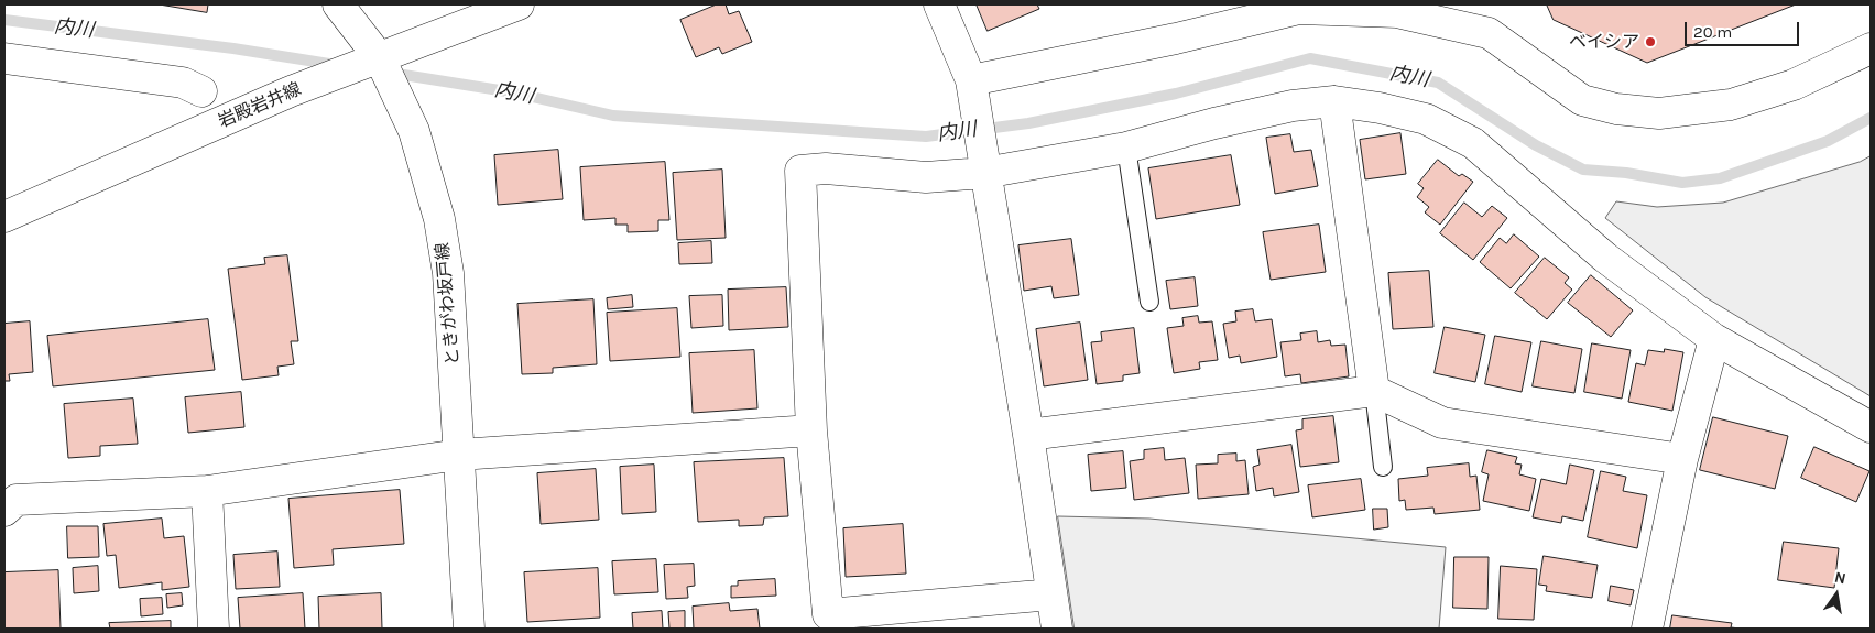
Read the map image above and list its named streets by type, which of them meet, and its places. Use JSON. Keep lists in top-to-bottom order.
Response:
{
  "streets": {
    "street": ["岩殿岩井線", "ときがわ坂戸線"]
  },
  "crossings": [
    ["岩殿岩井線", "ときがわ坂戸線"]
  ],
  "water": ["内川"],
  "places": ["ベイシア"],
  "scale_bar": "20 m",
  "north": "top"
}
